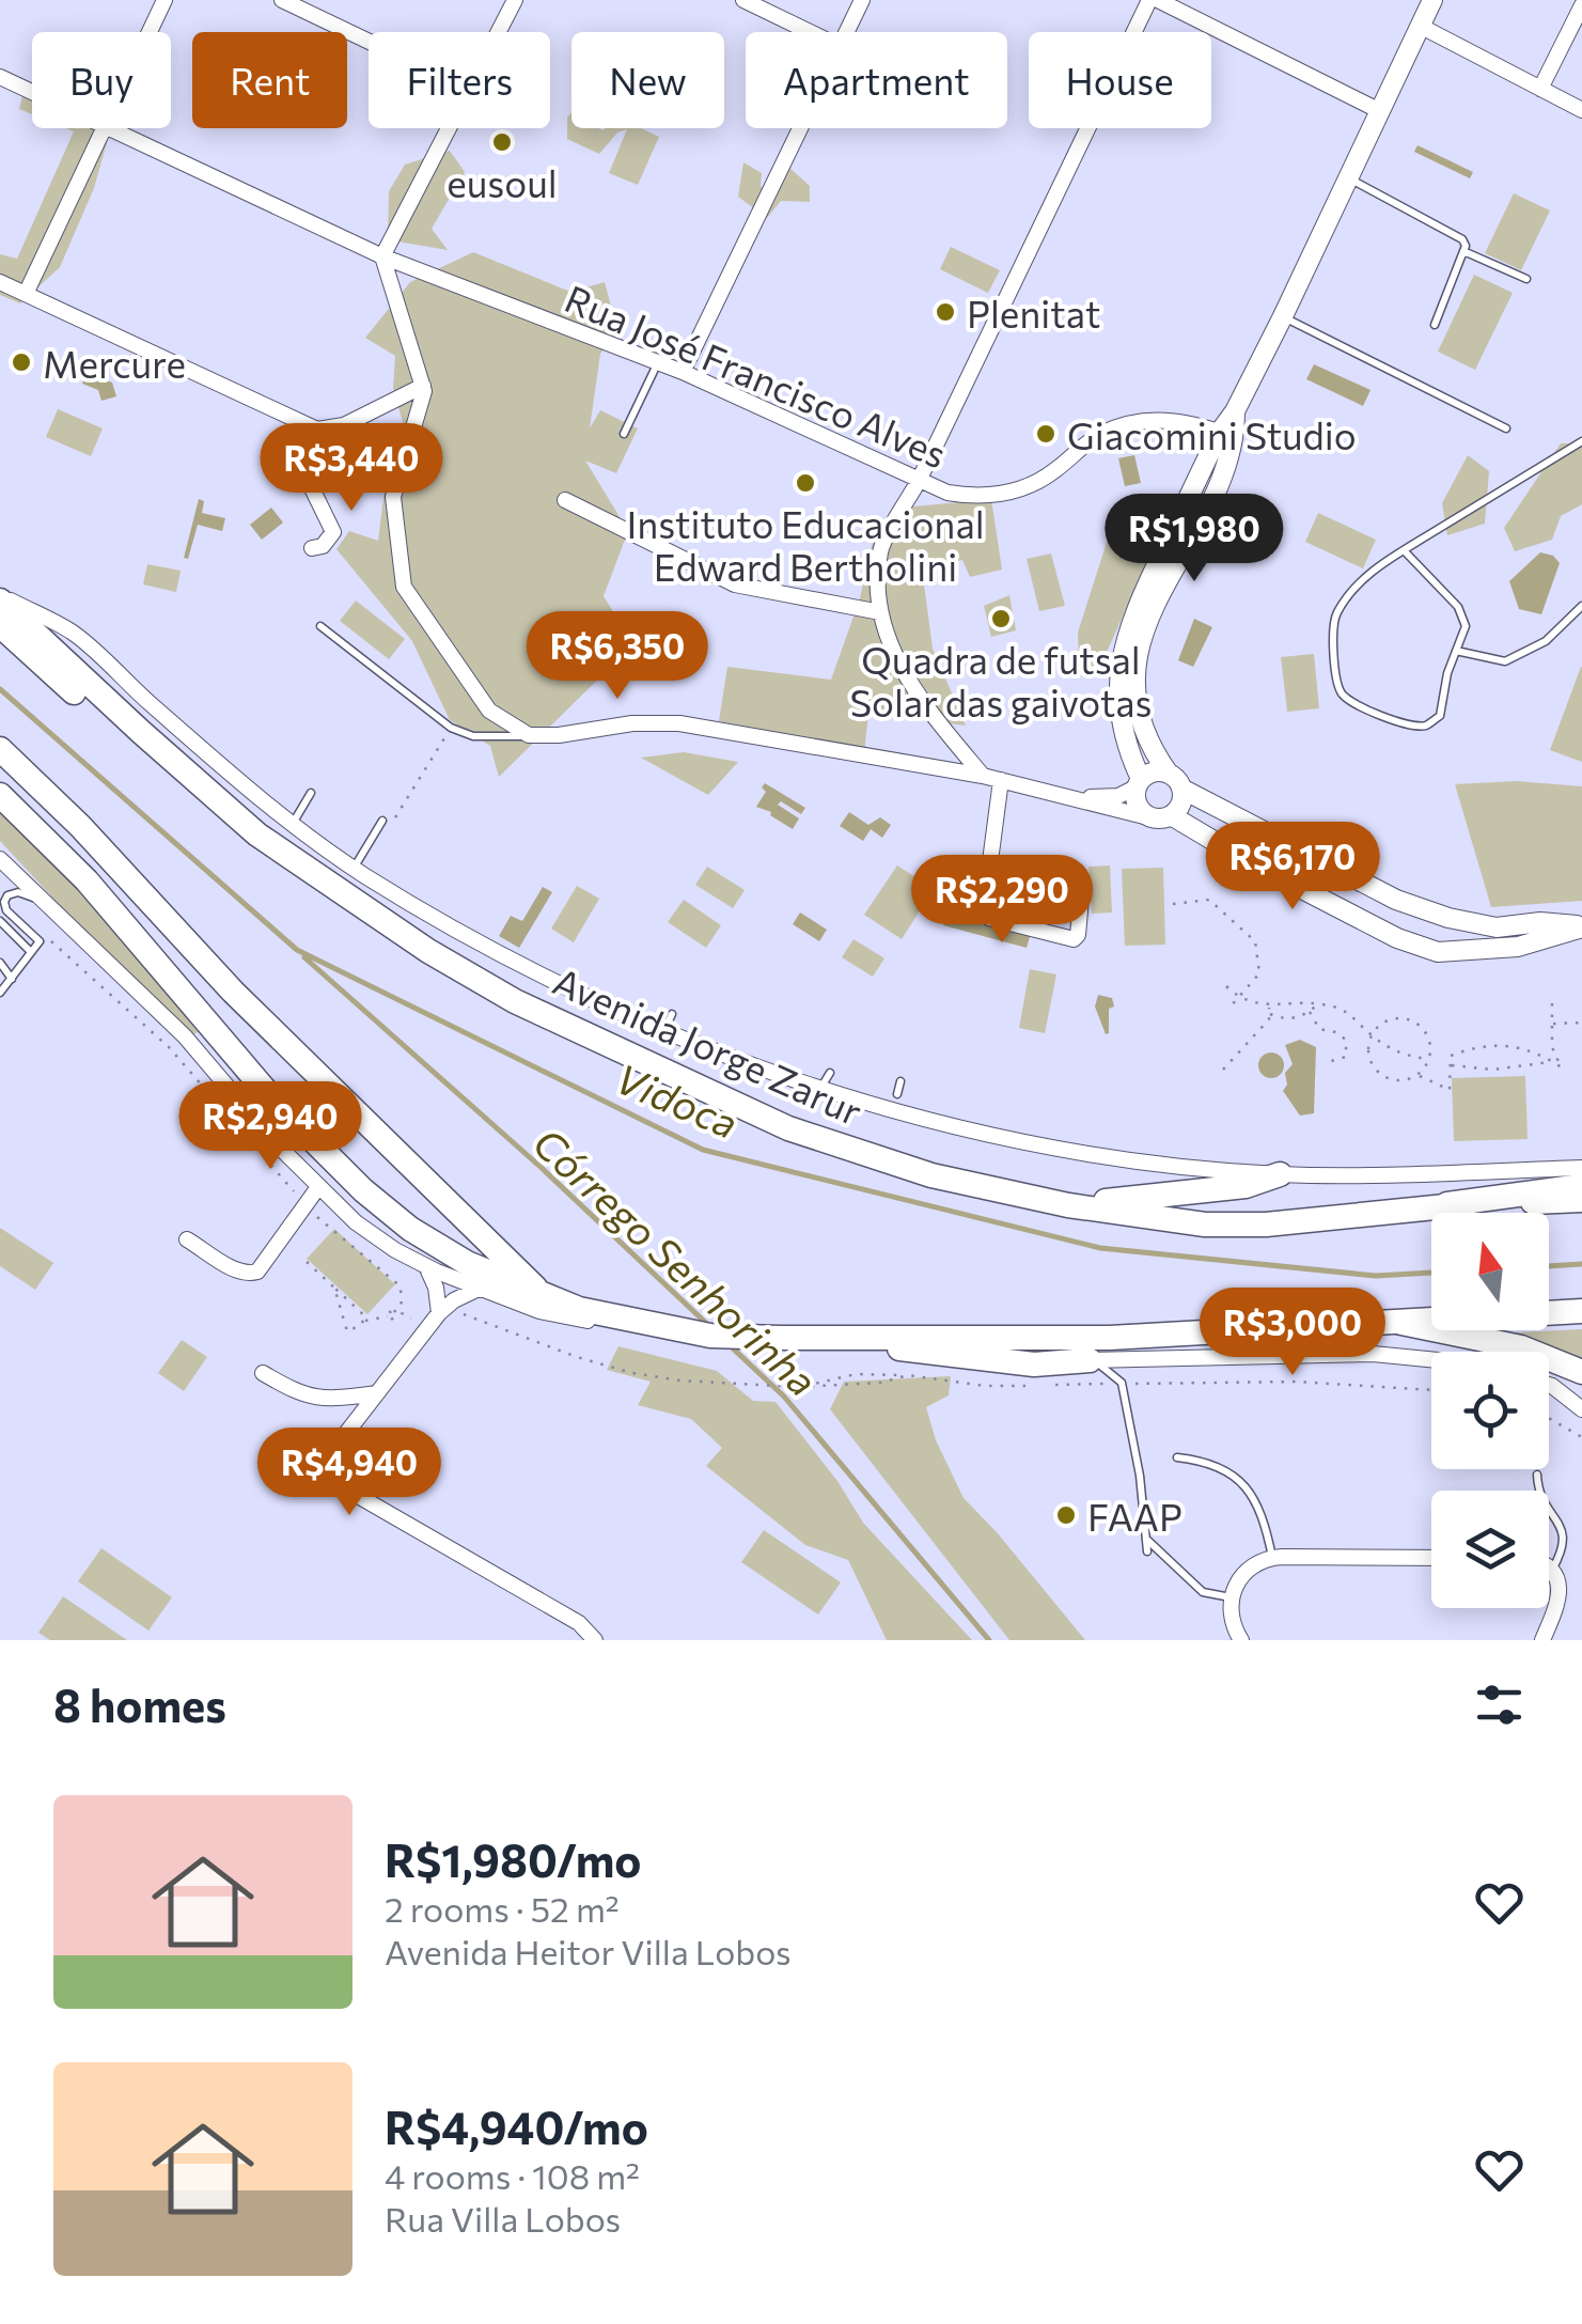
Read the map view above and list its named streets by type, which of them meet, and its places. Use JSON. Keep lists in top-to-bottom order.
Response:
{
  "streets": {
    "main road": ["Avenida Jorge Zarur"],
    "street": ["Rua José Francisco Alves"]
  },
  "water": ["Vidoca", "Córrego Senhorinha"],
  "places": [
    "eusoul",
    "Plenitat",
    "Mercure",
    "Giacomini Studio",
    "Instituto Educacional Edward Bertholini",
    "Quadra de futsal Solar das gaivotas",
    "FAAP"
  ],
  "north": "top",
  "page": {
    "chip": [
      "Buy",
      "Rent",
      "Filters",
      "New",
      "Apartment",
      "House"
    ],
    "price": [
      "R$3,440",
      "R$1,980",
      "R$6,350",
      "R$6,170",
      "R$2,290",
      "R$2,940",
      "R$3,000",
      "R$4,940"
    ],
    "heading": "8 homes",
    "list": [
      {
        "name": "R$1,980/mo",
        "note": "2 rooms · 52 m² · Avenida Heitor Villa Lobos"
      },
      {
        "name": "R$4,940/mo",
        "note": "4 rooms · 108 m² · Rua Villa Lobos"
      }
    ]
  }
}
